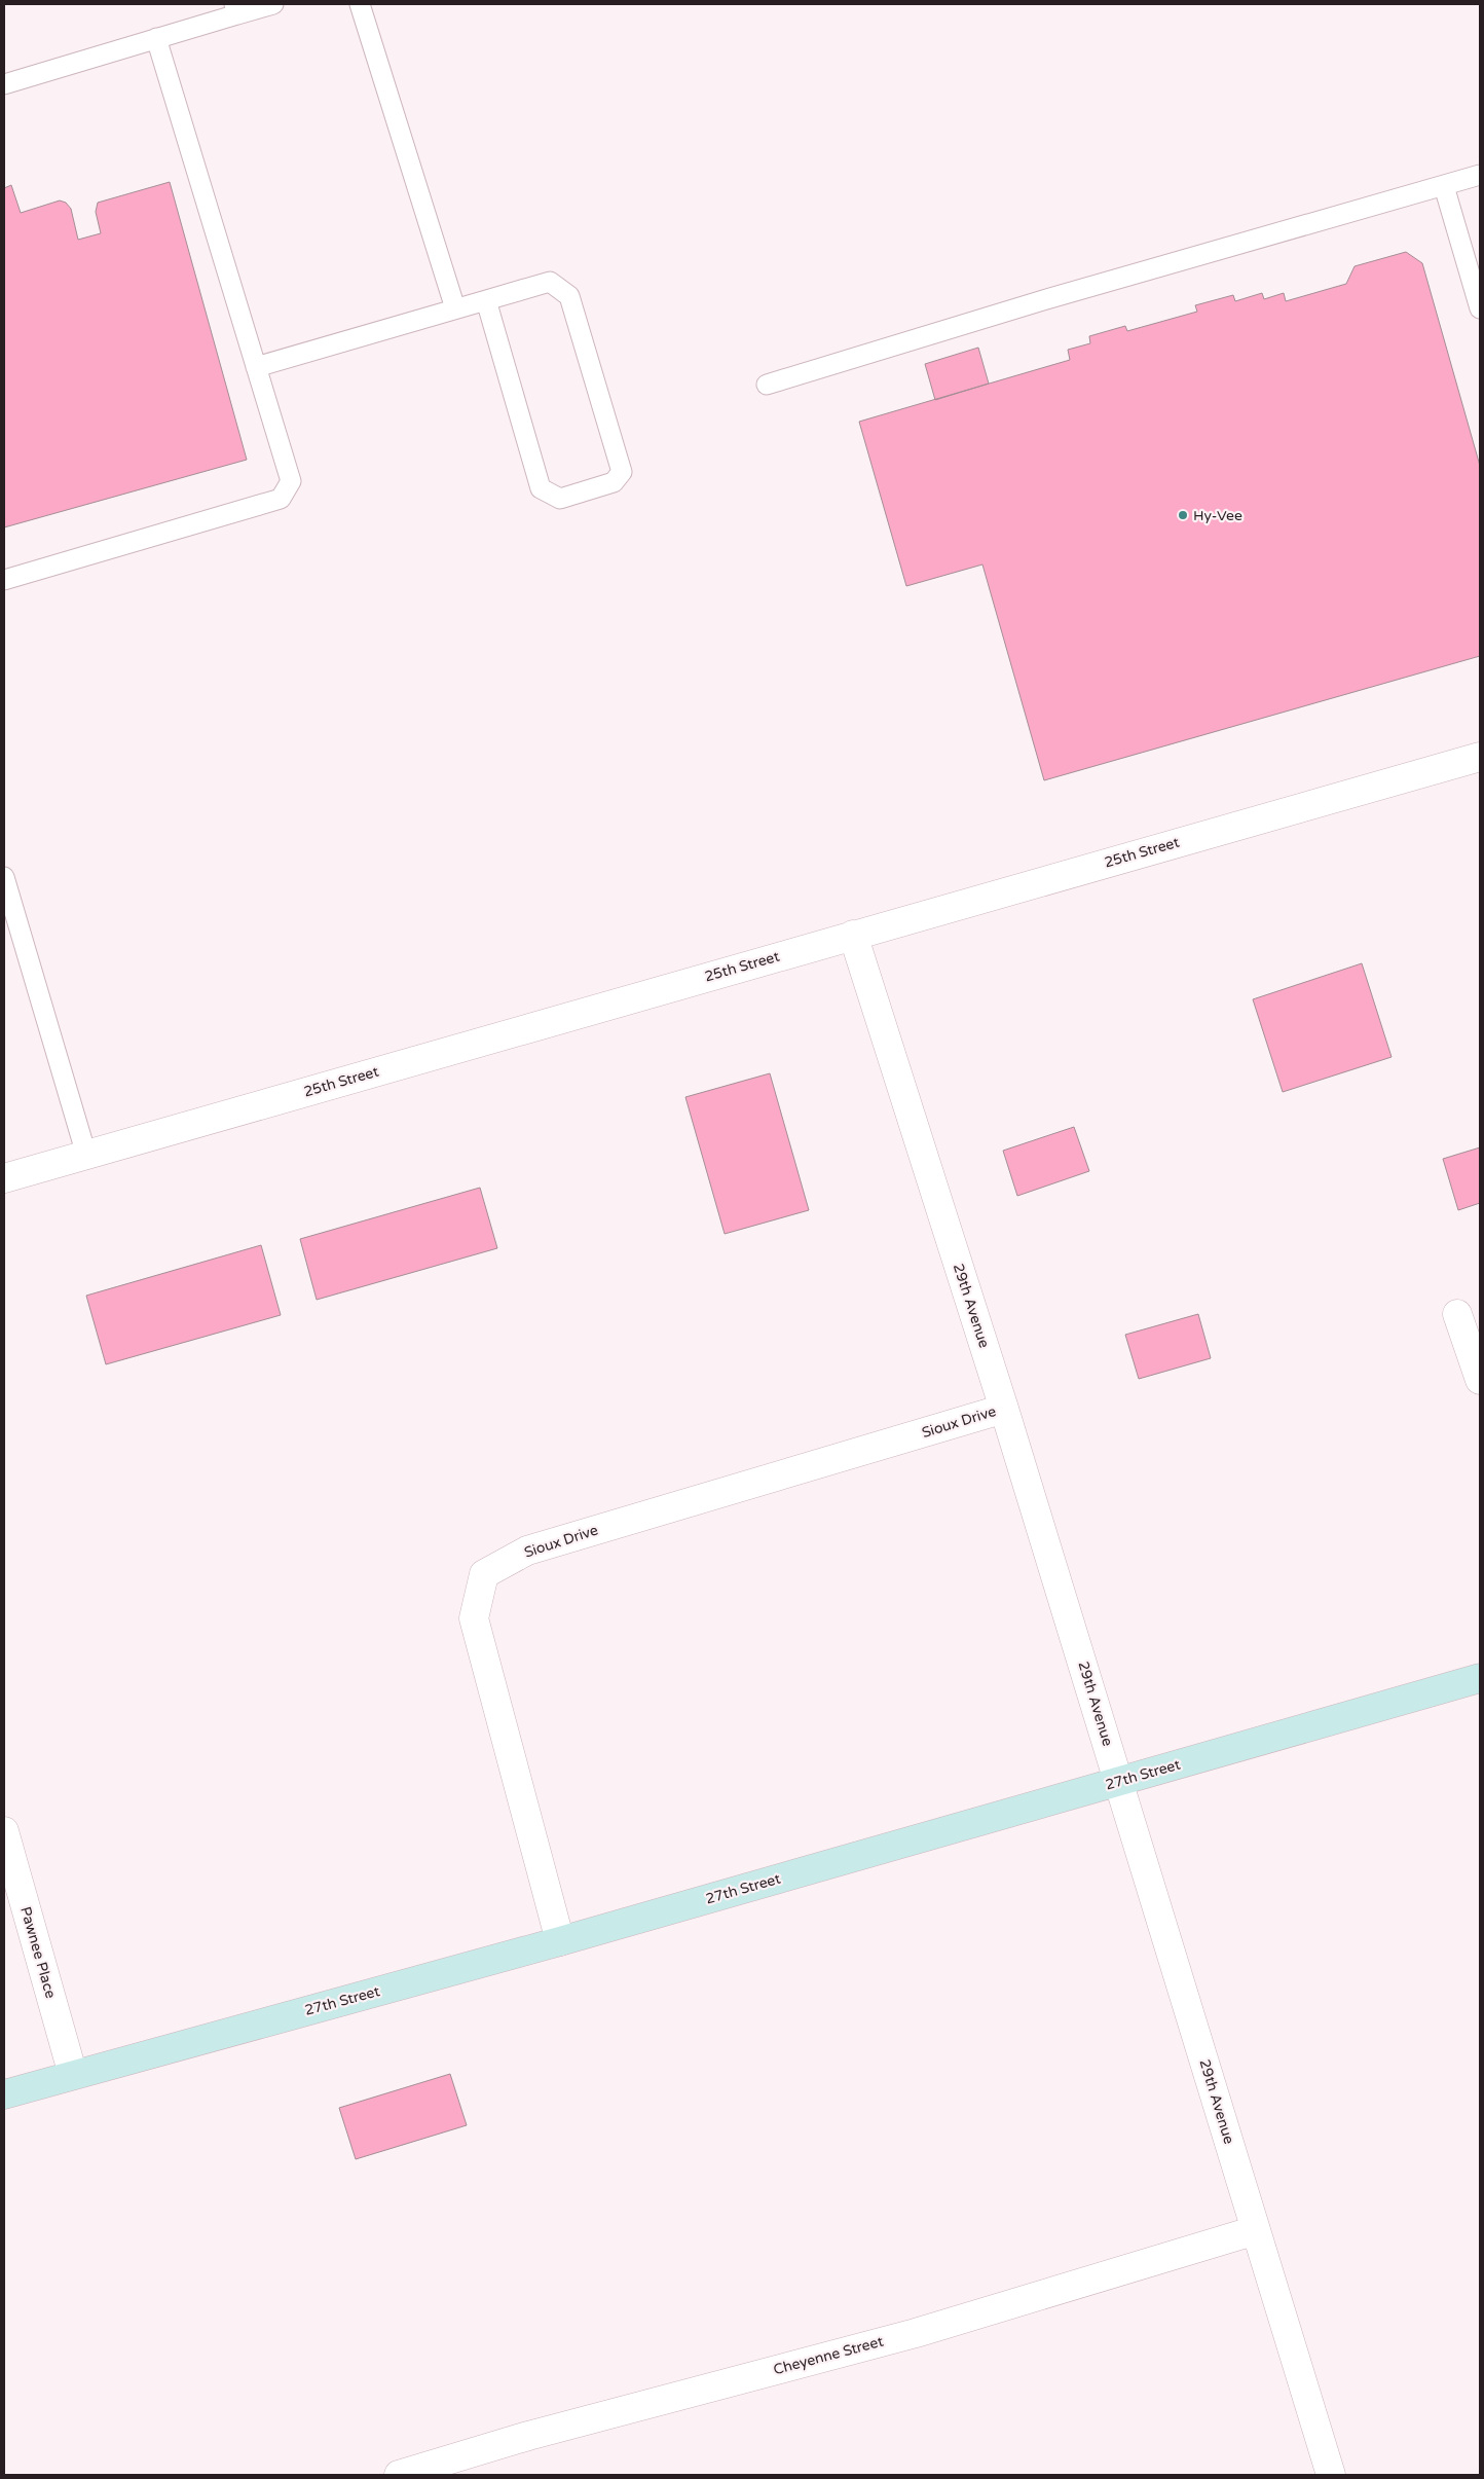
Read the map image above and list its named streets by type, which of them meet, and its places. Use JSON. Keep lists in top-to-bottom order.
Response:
{
  "streets": {
    "street": [
      "25th Street",
      "29th Avenue",
      "Sioux Drive",
      "27th Street",
      "Pawnee Place",
      "Cheyenne Street"
    ]
  },
  "crossings": [
    ["25th Street", "29th Avenue"],
    ["29th Avenue", "Sioux Drive"],
    ["29th Avenue", "27th Street"],
    ["29th Avenue", "Cheyenne Street"],
    ["Sioux Drive", "27th Street"],
    ["27th Street", "Pawnee Place"]
  ],
  "places": ["Hy-Vee"]
}
